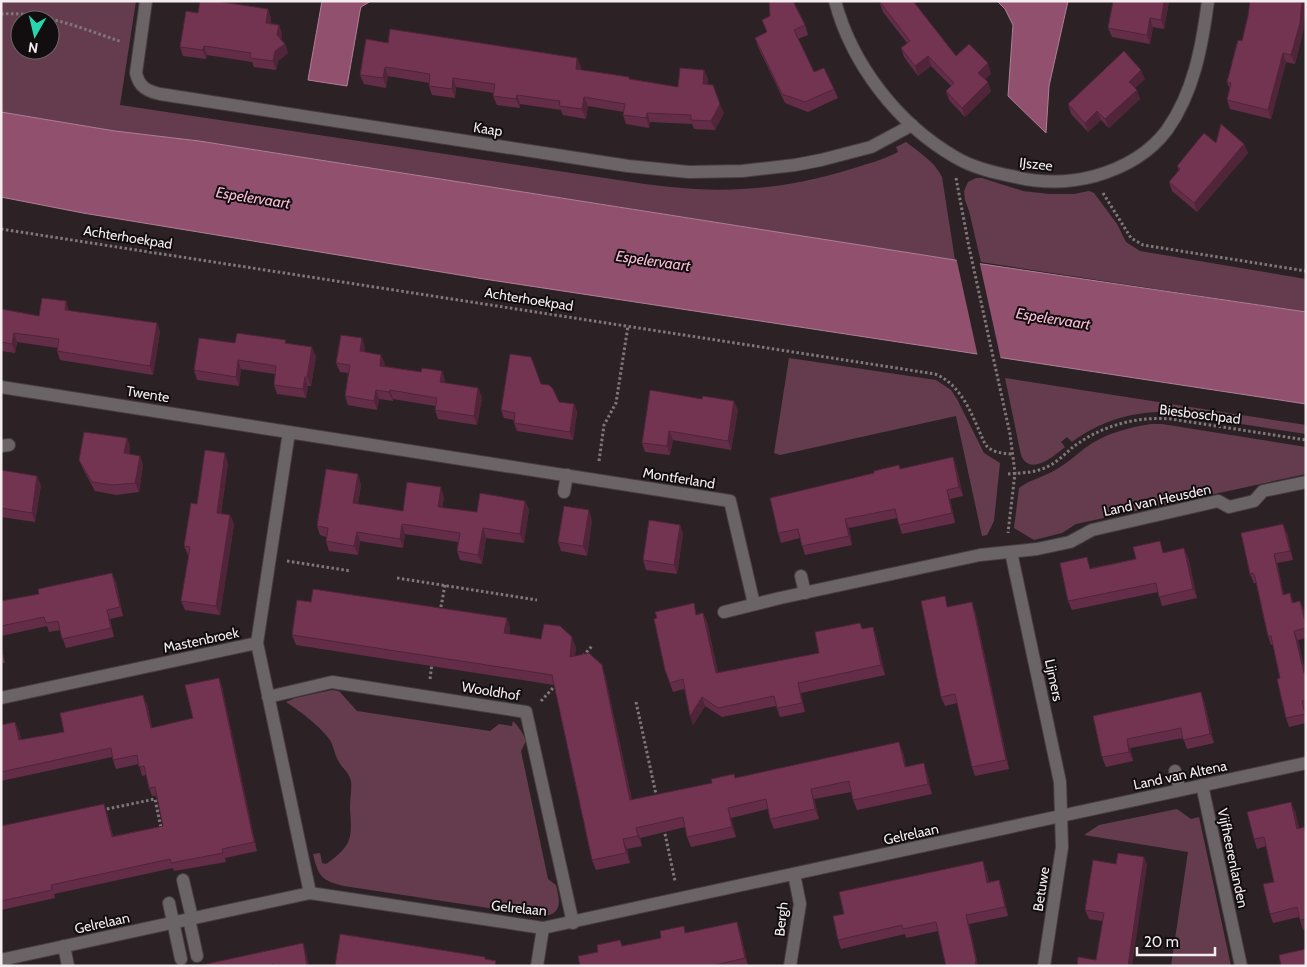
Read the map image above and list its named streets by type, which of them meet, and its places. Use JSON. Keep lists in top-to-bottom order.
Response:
{
  "streets": {
    "street": [
      "Kaap",
      "IJszee",
      "Twente",
      "Montferland",
      "Land van Heusden",
      "Mastenbroek",
      "Lijmers",
      "Wooldhof",
      "Land van Altena",
      "Gelrelaan",
      "Vijfheerenlanden",
      "Betuwe",
      "Bergh"
    ],
    "path": ["Achterhoekpad", "Biesboschpad"]
  },
  "crossings": [
    ["Kaap", "IJszee"],
    ["Twente", "Montferland"],
    ["Twente", "Mastenbroek"],
    ["Montferland", "Mastenbroek"],
    ["Land van Heusden", "Lijmers"],
    ["Lijmers", "Land van Altena"],
    ["Lijmers", "Gelrelaan"],
    ["Lijmers", "Betuwe"],
    ["Wooldhof", "Gelrelaan"],
    ["Land van Altena", "Gelrelaan"],
    ["Land van Altena", "Vijfheerenlanden"],
    ["Land van Altena", "Betuwe"],
    ["Gelrelaan", "Betuwe"],
    ["Gelrelaan", "Bergh"]
  ],
  "water": ["Espelervaart"],
  "scale_bar": "20 m",
  "north": "bottom"
}
